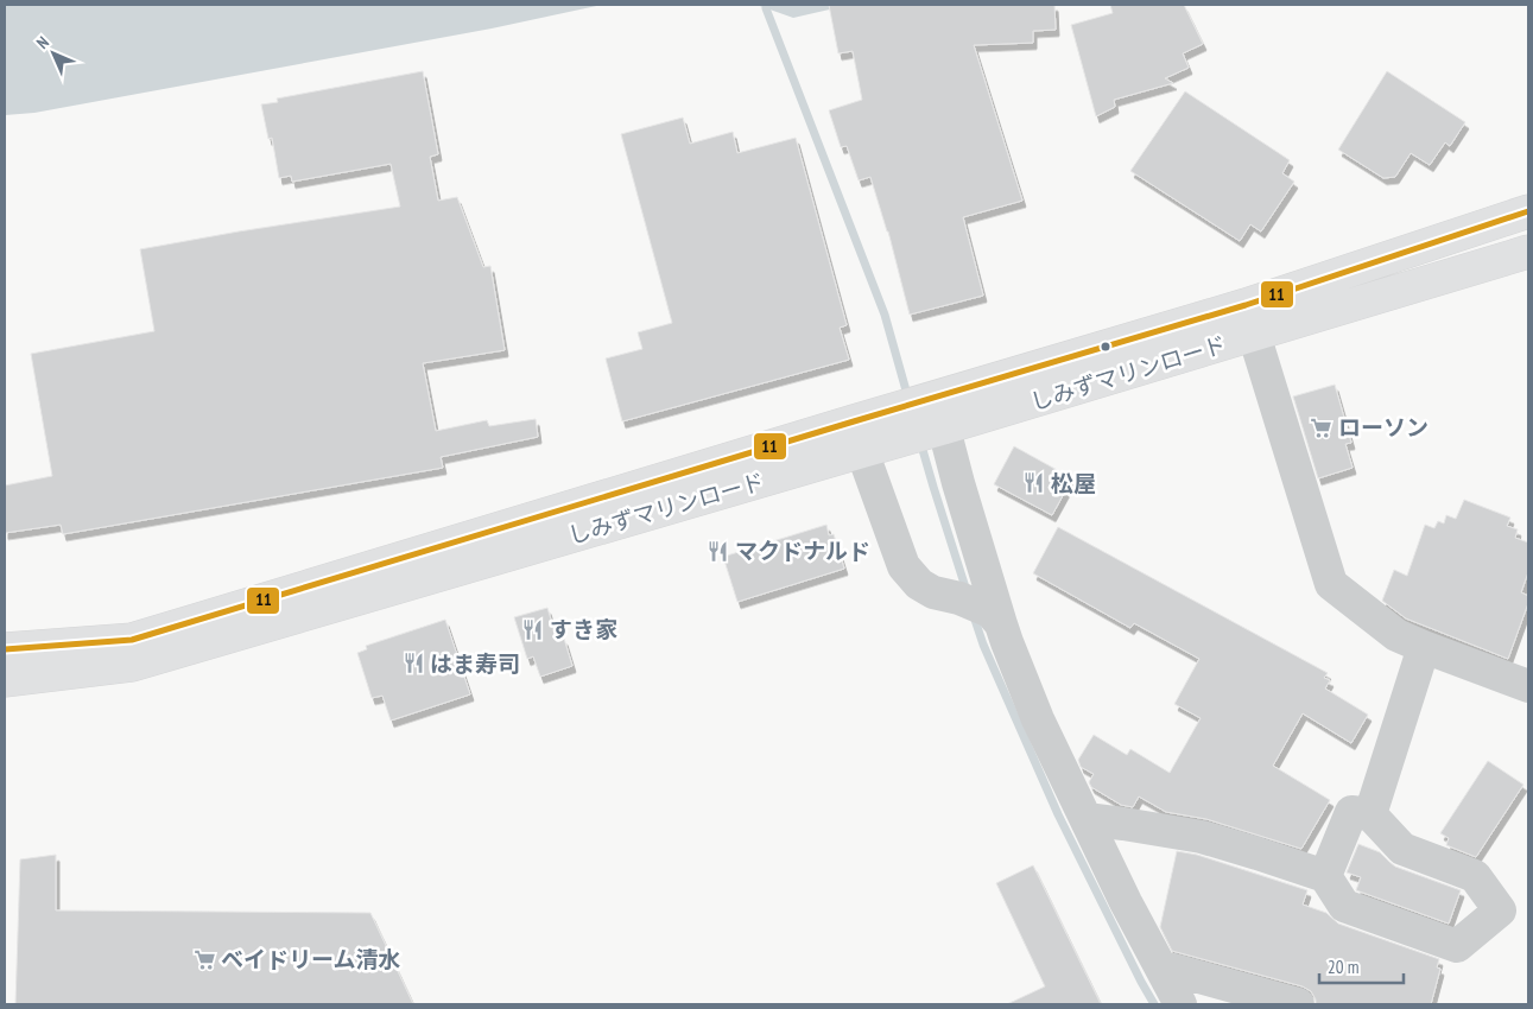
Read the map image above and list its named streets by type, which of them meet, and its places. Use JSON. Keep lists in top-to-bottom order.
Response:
{
  "streets": {
    "highway": ["しみずマリンロード"]
  },
  "places": {
    "supermarket": ["ローソン", "ベイドリーム清水"],
    "restaurant": [
      "松屋",
      "マクドナルド",
      "すき家",
      "はま寿司"
    ]
  },
  "lines": ["transit line 11"],
  "scale_bar": "20 m",
  "north": "top left"
}
